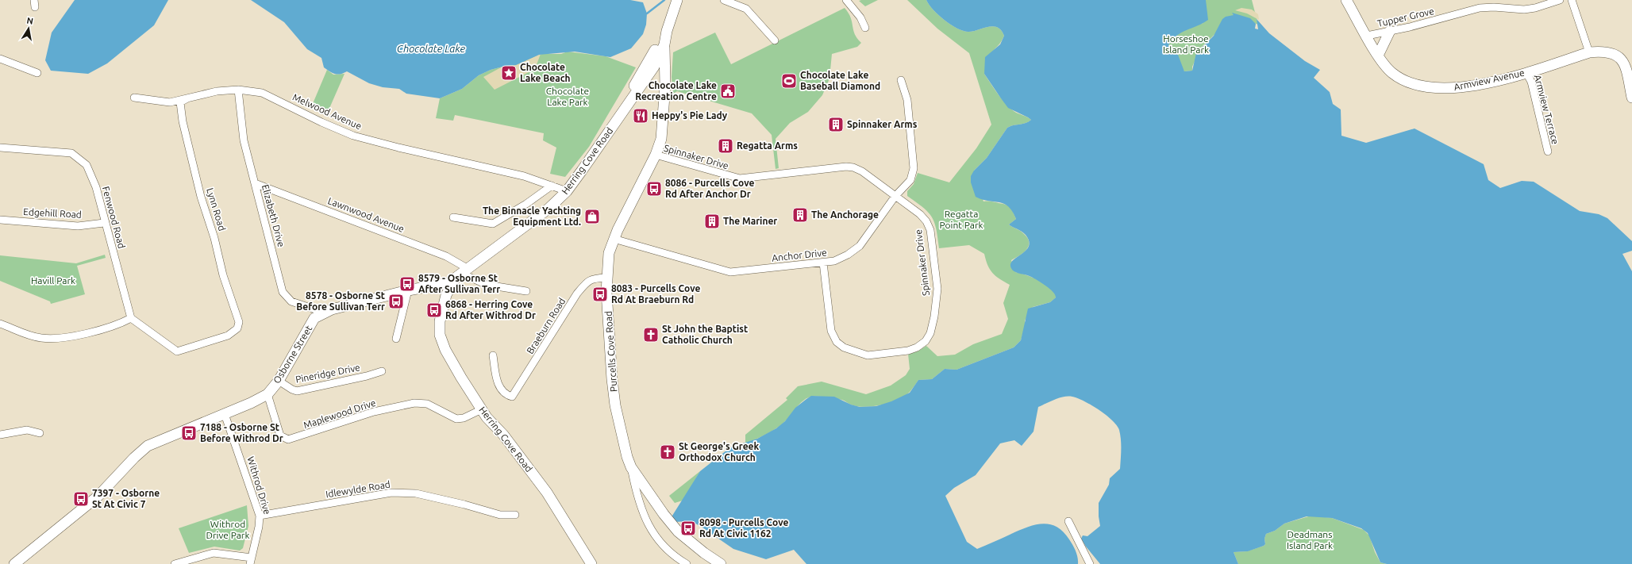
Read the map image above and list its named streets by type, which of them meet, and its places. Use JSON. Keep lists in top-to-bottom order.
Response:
{
  "streets": {
    "main road": [
      "Armview Avenue",
      "Herring Cove Road",
      "Purcells Cove Road",
      "Osborne Street"
    ],
    "street": [
      "Tupper Grove",
      "Armview Terrace",
      "Melwood Avenue",
      "Spinnaker Drive",
      "Lynn Road",
      "Edgehill Road",
      "Lawnwood Avenue",
      "Elizabeth Drive",
      "Fenwood Road",
      "Anchor Drive",
      "Braeburn Road",
      "Pineridge Drive",
      "Maplewood Drive",
      "Withrod Drive",
      "Idlewylde Road"
    ]
  },
  "crossings": [
    ["Tupper Grove", "Armview Avenue"],
    ["Armview Avenue", "Armview Terrace"],
    ["Melwood Avenue", "Herring Cove Road"],
    ["Melwood Avenue", "Lynn Road"],
    ["Melwood Avenue", "Elizabeth Drive"],
    ["Spinnaker Drive", "Anchor Drive"],
    ["Spinnaker Drive", "Purcells Cove Road"],
    ["Herring Cove Road", "Lawnwood Avenue"],
    ["Herring Cove Road", "Purcells Cove Road"],
    ["Herring Cove Road", "Osborne Street"],
    ["Herring Cove Road", "Maplewood Drive"],
    ["Lynn Road", "Fenwood Road"],
    ["Edgehill Road", "Fenwood Road"],
    ["Lawnwood Avenue", "Elizabeth Drive"],
    ["Elizabeth Drive", "Osborne Street"],
    ["Anchor Drive", "Purcells Cove Road"],
    ["Braeburn Road", "Purcells Cove Road"],
    ["Osborne Street", "Pineridge Drive"],
    ["Osborne Street", "Maplewood Drive"],
    ["Osborne Street", "Withrod Drive"],
    ["Withrod Drive", "Idlewylde Road"]
  ],
  "water": ["Chocolate Lake"],
  "parks": [
    "Horseshoe Island Park",
    "Chocolate Lake Park",
    "Regatta Point Park",
    "Havill Park",
    "Withrod Drive Park",
    "Deadmans Island Park"
  ],
  "places": {
    "place": ["Chocolate Lake Beach"],
    "sports": ["Chocolate Lake Baseball Diamond"],
    "public building": ["Chocolate Lake Recreation Centre"],
    "restaurant": ["Heppy's Pie Lady"],
    "building": [
      "Spinnaker Arms",
      "Regatta Arms",
      "The Anchorage",
      "The Mariner"
    ],
    "bus stop": [
      "8086 - Purcells Cove Rd After Anchor Dr",
      "8579 - Osborne St After Sullivan Terr",
      "8083 - Purcells Cove Rd At Braeburn Rd",
      "8578 - Osborne St Before Sullivan Terr",
      "6868 - Herring Cove Rd After Withrod Dr",
      "7188 - Osborne St Before Withrod Dr",
      "7397 - Osborne St At Civic 7",
      "8098 - Purcells Cove Rd At Civic 1162"
    ],
    "shop": ["The Binnacle Yachting Equipment Ltd."],
    "church": ["St John the Baptist Catholic Church", "St George's Greek Orthodox Church"]
  },
  "north": "top"
}
